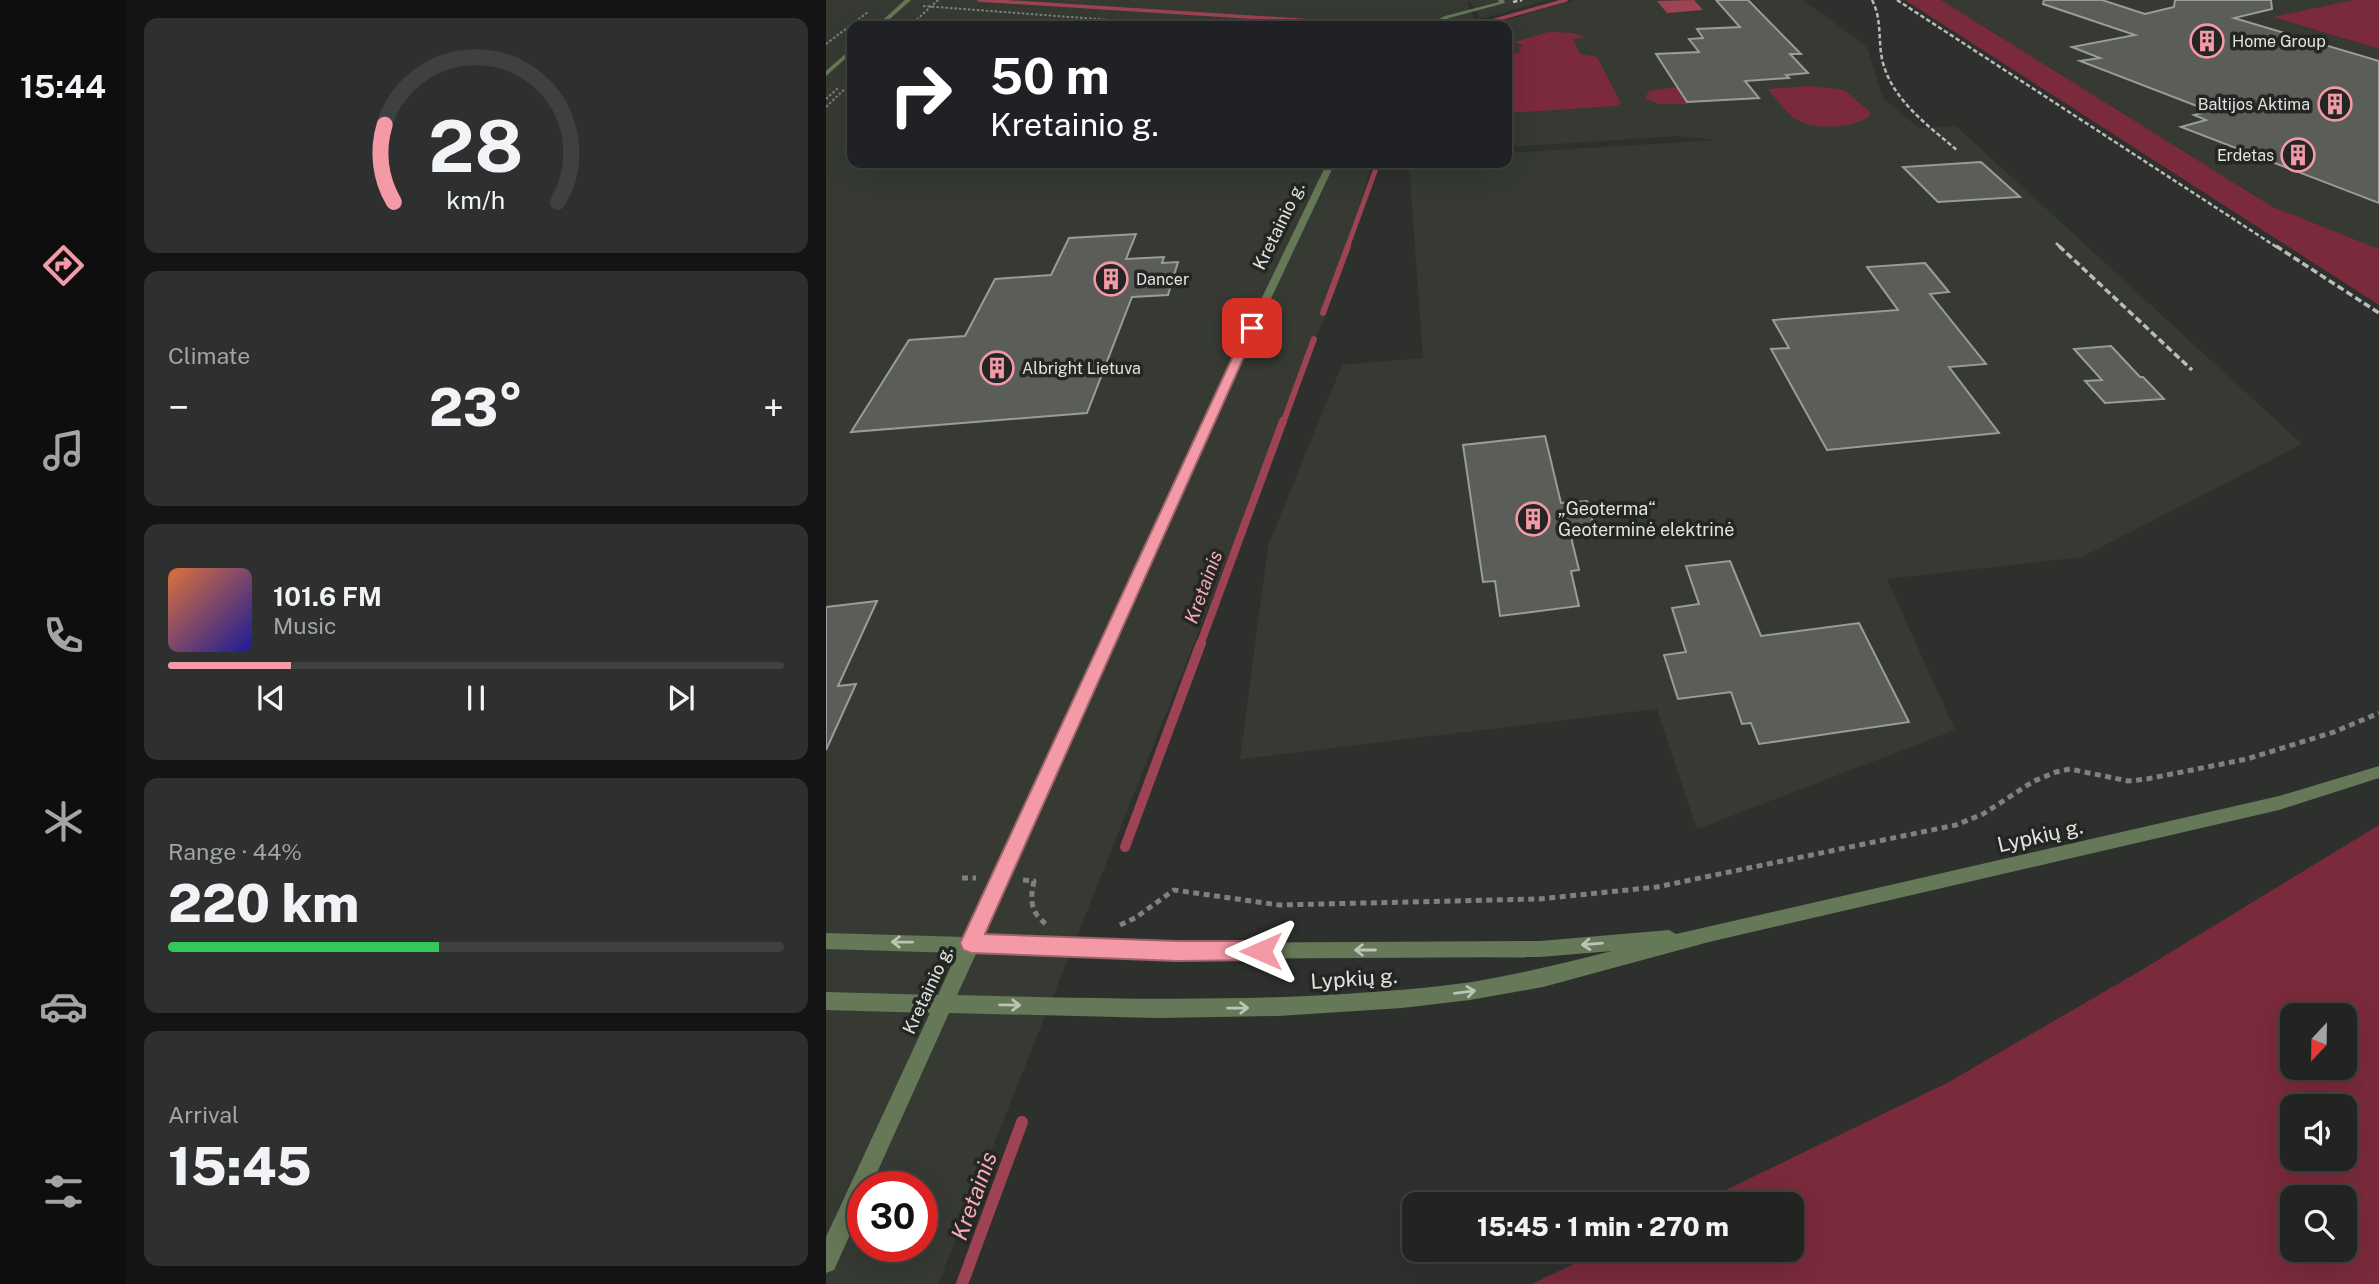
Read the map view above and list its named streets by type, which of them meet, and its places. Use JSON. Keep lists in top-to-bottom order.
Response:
{
  "streets": {
    "street": ["Kretainio g.", "Lypkių g."]
  },
  "crossings": [
    ["Kretainio g.", "Lypkių g."]
  ],
  "water": ["Kretainis"],
  "places": {
    "building": [
      "Home Group",
      "Baltijos Aktima",
      "Erdetas",
      "Dancer",
      "Albright Lietuva",
      "„Geoterma“ Geoterminė elektrinė"
    ]
  },
  "north": "bottom",
  "page": {
    "tabs": "15:44",
    "turn": ["50 m", "Kretainio g."],
    "tile": [
      "Climate",
      ["Range · 44%", "220 km"],
      ["Arrival", "15:45"]
    ],
    "heat": ["−", "23°", "+"],
    "song": ["101.6 FM", "Music"],
    "limit": "30",
    "trip": "15:45 · 1 min · 270 m",
    "gauge": ["28", "km/h"]
  }
}
